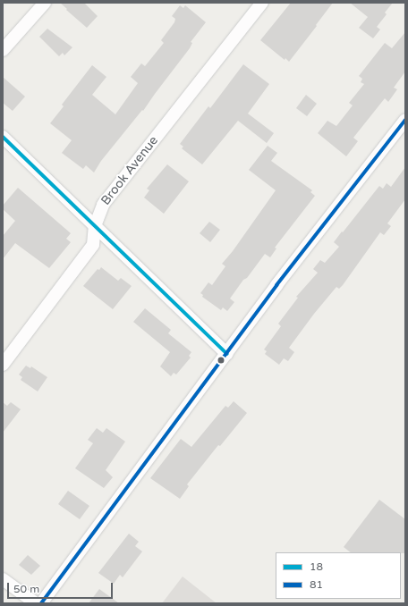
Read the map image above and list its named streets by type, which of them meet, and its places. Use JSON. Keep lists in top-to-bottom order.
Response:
{
  "streets": {
    "street": ["Brook Avenue"]
  },
  "lines": ["transit line 81", "transit line 18"],
  "legend": ["18", "81"],
  "scale_bar": "50 m"
}
